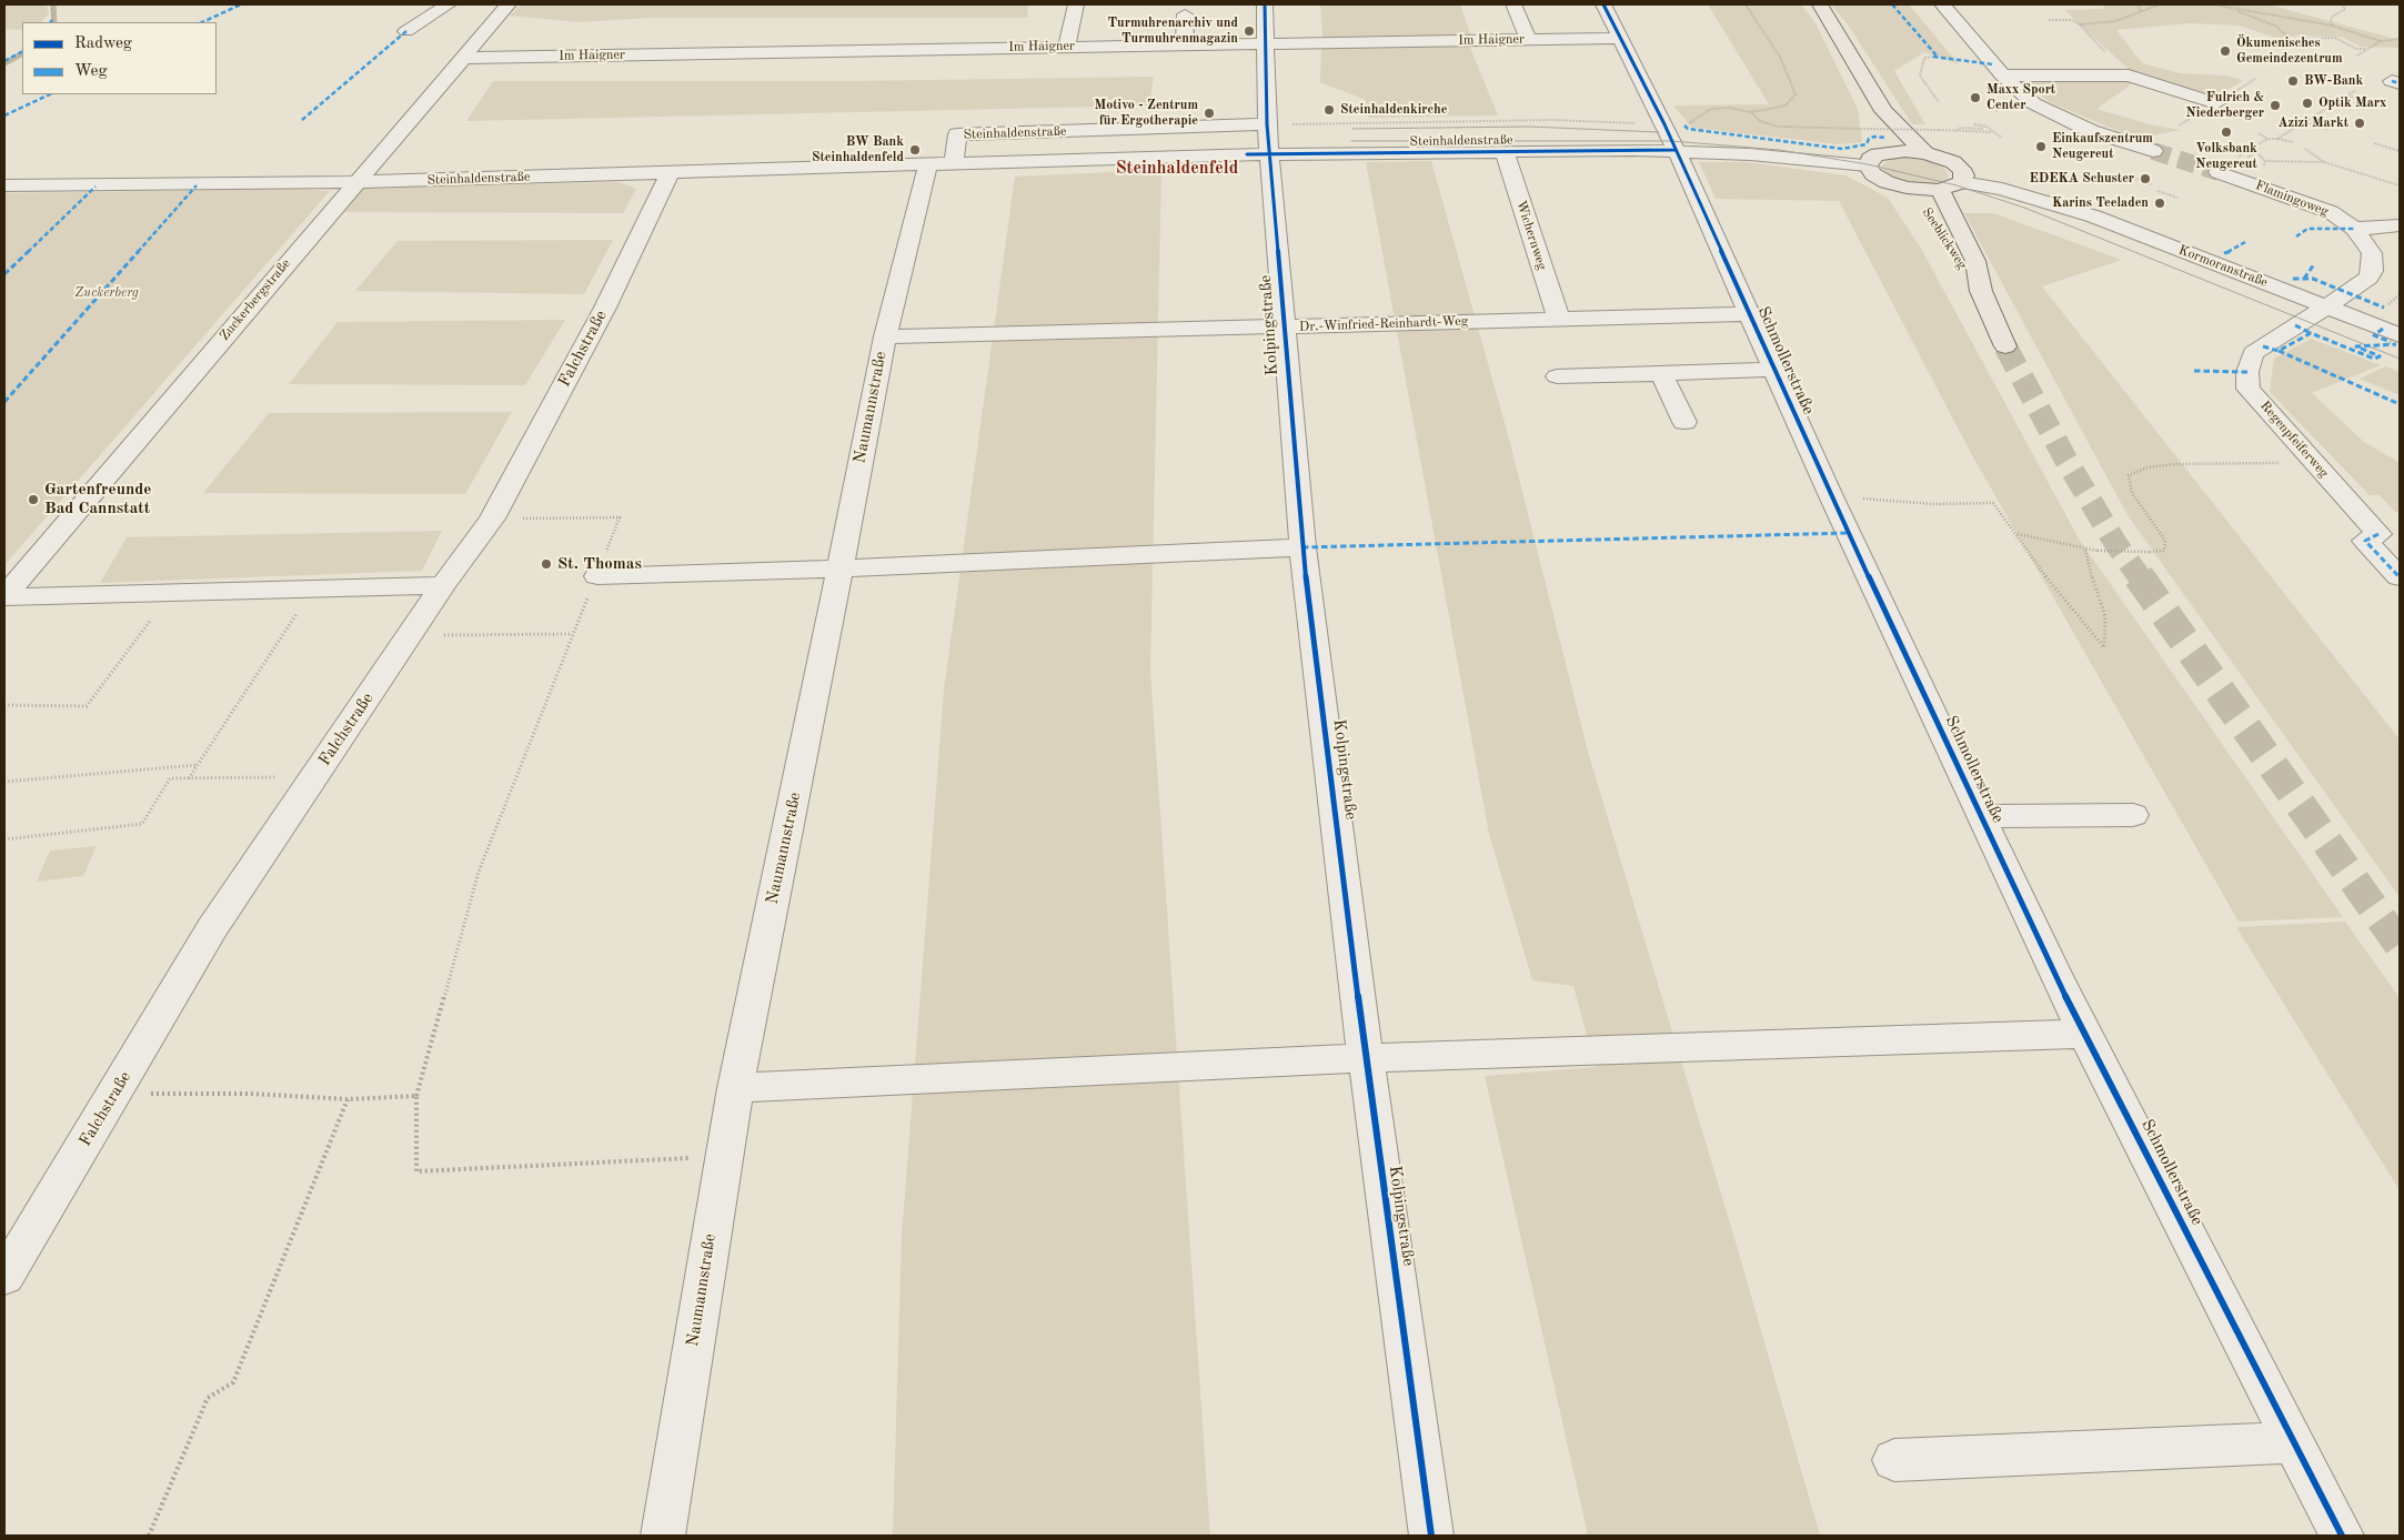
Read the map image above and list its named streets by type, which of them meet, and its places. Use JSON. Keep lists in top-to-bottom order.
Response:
{
  "streets": {
    "main road": ["Seeblickweg"],
    "street": [
      "Im Haigner",
      "Steinhaldenstraße",
      "Flamingoweg",
      "Wichernweg",
      "Kormoranstraße",
      "Zuckerbergstraße",
      "Dr.-Winfried-Reinhardt-Weg",
      "Kolpingstraße",
      "Falchstraße",
      "Schmollerstraße",
      "Naumannstraße",
      "Regenpfeiferweg"
    ]
  },
  "crossings": [
    ["Im Haigner", "Zuckerbergstraße"],
    ["Im Haigner", "Kolpingstraße"],
    ["Im Haigner", "Schmollerstraße"],
    ["Steinhaldenstraße", "Wichernweg"],
    ["Steinhaldenstraße", "Zuckerbergstraße"],
    ["Steinhaldenstraße", "Kolpingstraße"],
    ["Steinhaldenstraße", "Falchstraße"],
    ["Steinhaldenstraße", "Schmollerstraße"],
    ["Steinhaldenstraße", "Naumannstraße"],
    ["Flamingoweg", "Kormoranstraße"],
    ["Flamingoweg", "Regenpfeiferweg"],
    ["Wichernweg", "Dr.-Winfried-Reinhardt-Weg"],
    ["Kormoranstraße", "Regenpfeiferweg"],
    ["Zuckerbergstraße", "Falchstraße"],
    ["Dr.-Winfried-Reinhardt-Weg", "Kolpingstraße"],
    ["Dr.-Winfried-Reinhardt-Weg", "Schmollerstraße"],
    ["Dr.-Winfried-Reinhardt-Weg", "Naumannstraße"]
  ],
  "districts": ["Steinhaldenfeld"],
  "parks": ["Zuckerberg"],
  "places": [
    "Turmuhrenarchiv und Turmuhrenmagazin",
    "Ökumenisches Gemeindezentrum",
    "BW-Bank",
    "Maxx Sport Center",
    "Optik Marx",
    "Fulrich & Niederberger",
    "Steinhaldenkirche",
    "Motivo - Zentrum für Ergotherapie",
    "Azizi Markt",
    "Volksbank Neugereut",
    "Einkaufszentrum Neugereut",
    "BW Bank Steinhaldenfeld",
    "EDEKA Schuster",
    "Karins Teeladen",
    "Gartenfreunde Bad Cannstatt",
    "St. Thomas"
  ],
  "legend": ["Radweg", "Weg"]
}
